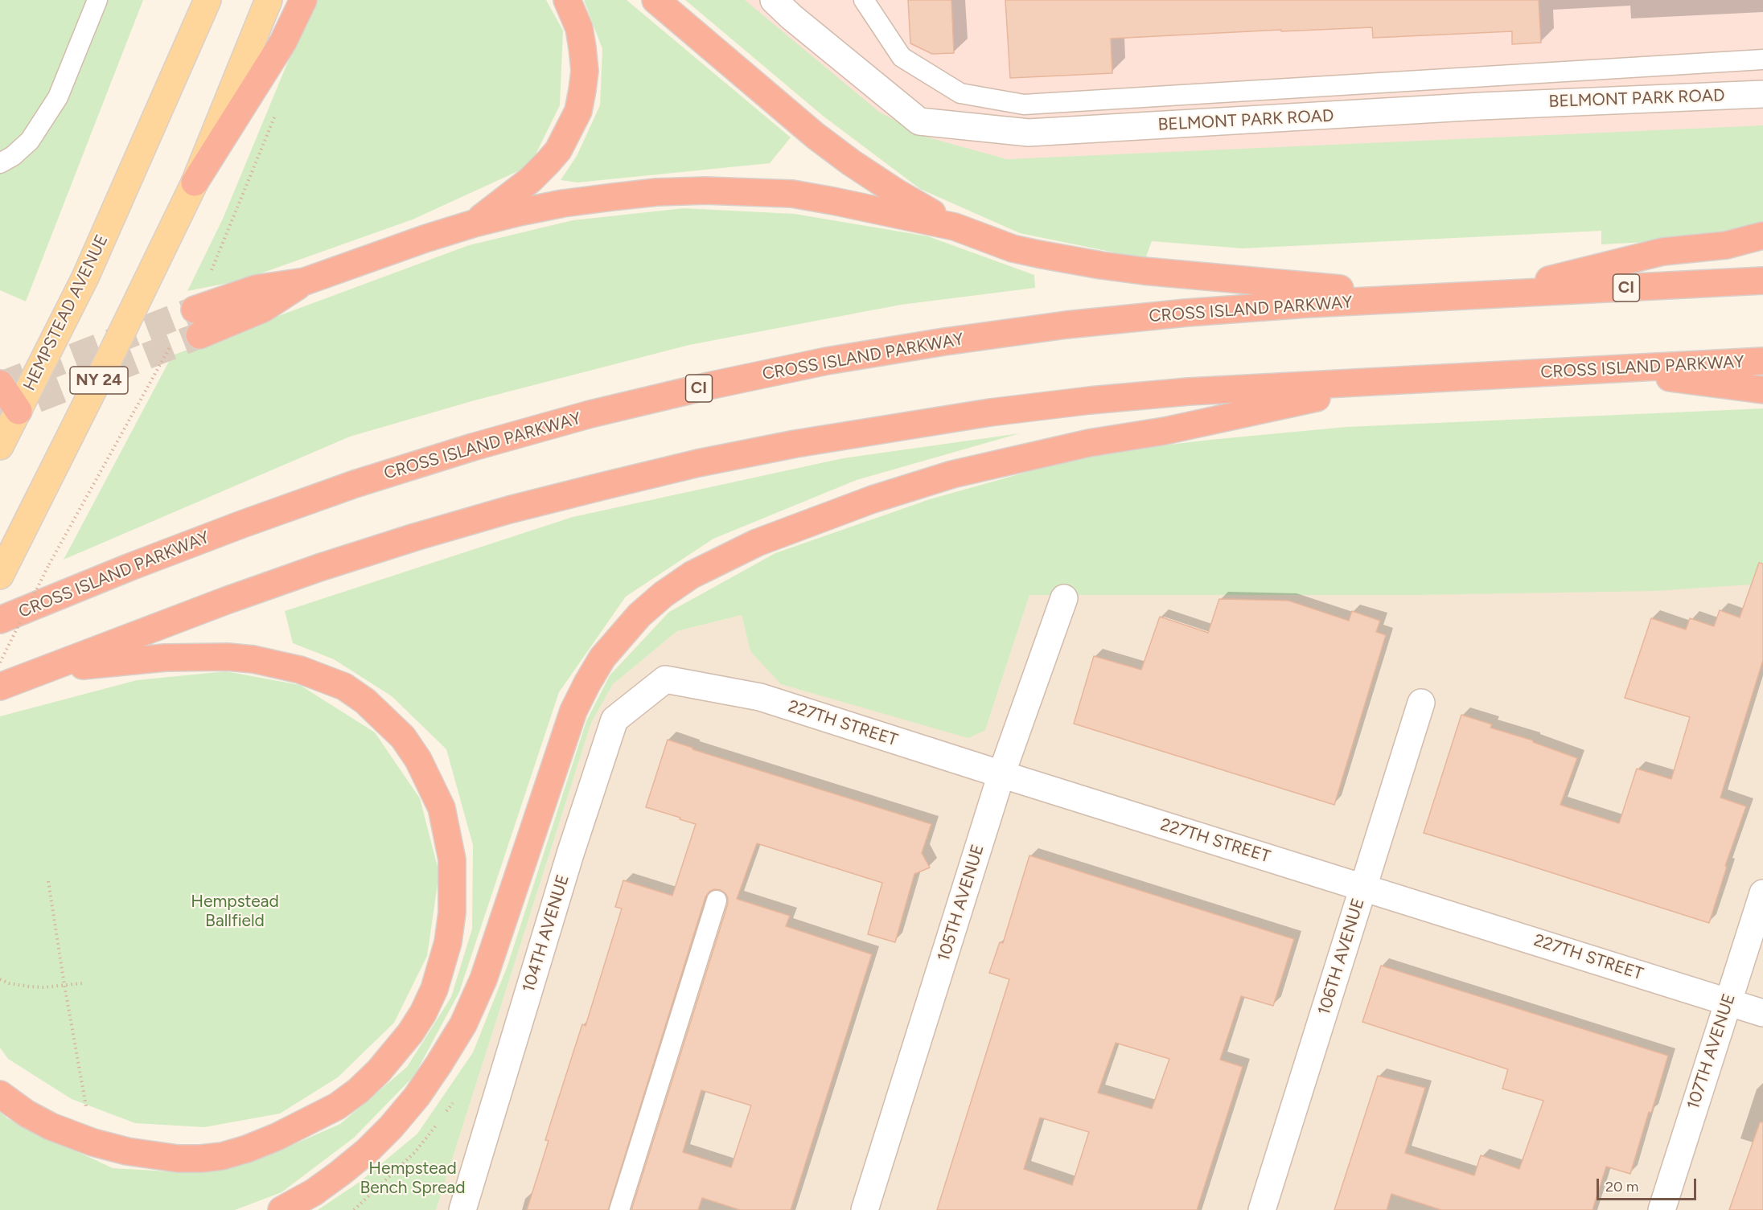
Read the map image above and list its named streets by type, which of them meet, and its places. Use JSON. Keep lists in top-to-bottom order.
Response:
{
  "streets": {
    "highway": ["CI", "CROSS ISLAND PARKWAY"],
    "main road": ["HEMPSTEAD AVENUE", "NY 24"],
    "street": [
      "BELMONT PARK ROAD",
      "227TH STREET",
      "105TH AVENUE",
      "104TH AVENUE",
      "106TH AVENUE",
      "107TH AVENUE"
    ]
  },
  "crossings": [
    ["227TH STREET", "105TH AVENUE"],
    ["227TH STREET", "104TH AVENUE"],
    ["227TH STREET", "106TH AVENUE"],
    ["227TH STREET", "107TH AVENUE"]
  ],
  "parks": ["Hempstead Ballfield", "Hempstead Bench Spread"],
  "scale_bar": "20 m"
}
